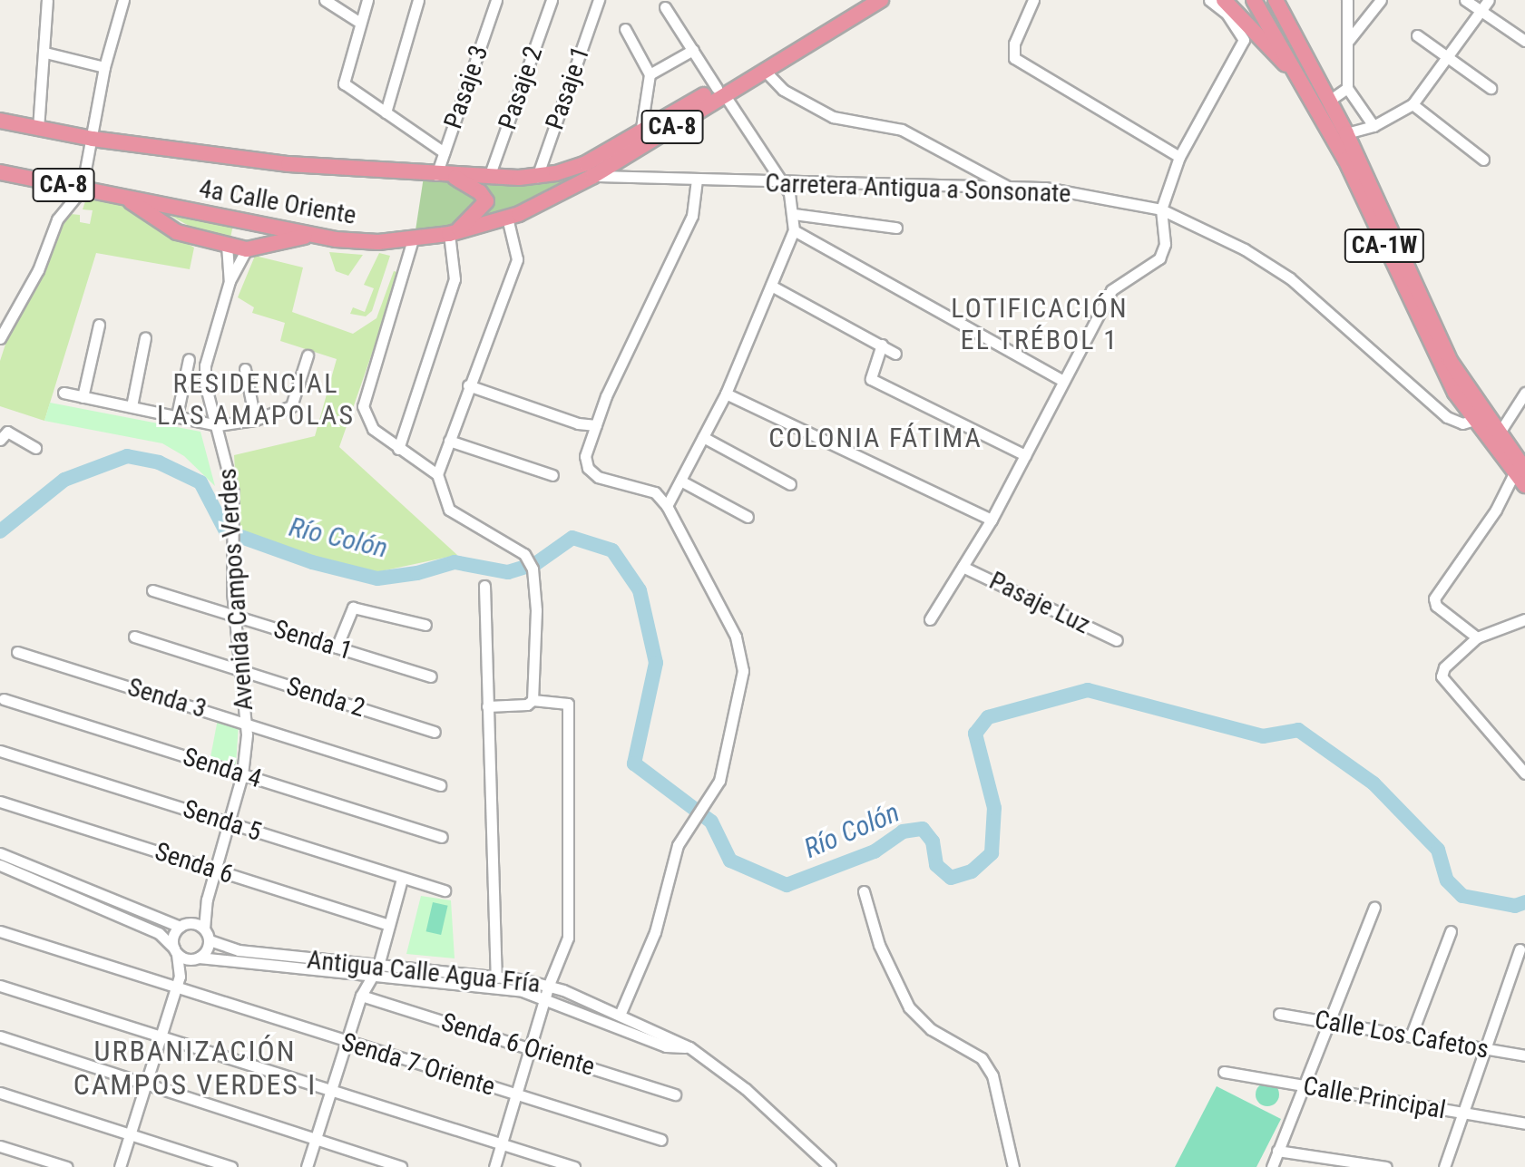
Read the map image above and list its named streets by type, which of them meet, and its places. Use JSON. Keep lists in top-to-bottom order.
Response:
{
  "streets": {
    "highway": ["CA-8", "4a Calle Oriente", "CA-1W"],
    "street": [
      "Pasaje 3",
      "Pasaje 2",
      "Pasaje 1",
      "Carretera Antigua a Sonsonate",
      "Avenida Campos Verdes",
      "Pasaje Luz",
      "Senda 1",
      "Senda 2",
      "Senda 3",
      "Senda 4",
      "Senda 5",
      "Senda 6",
      "Antigua Calle Agua Fría",
      "Calle Los Cafetos",
      "Senda 6 Oriente",
      "Senda 7 Oriente",
      "Calle Principal"
    ]
  },
  "crossings": [
    ["Pasaje 3", "4a Calle Oriente"],
    ["Pasaje 2", "4a Calle Oriente"],
    ["Pasaje 1", "4a Calle Oriente"],
    ["Carretera Antigua a Sonsonate", "4a Calle Oriente"],
    ["Carretera Antigua a Sonsonate", "CA-1W"],
    ["Avenida Campos Verdes", "Senda 1"],
    ["Avenida Campos Verdes", "Senda 2"],
    ["Avenida Campos Verdes", "Senda 3"],
    ["Avenida Campos Verdes", "Senda 4"],
    ["Avenida Campos Verdes", "Senda 5"],
    ["Avenida Campos Verdes", "Senda 6"],
    ["Avenida Campos Verdes", "Antigua Calle Agua Fría"]
  ],
  "districts": [
    "LOTIFICACIÓN EL TRÉBOL 1",
    "RESIDENCIAL LAS AMAPOLAS",
    "COLONIA FÁTIMA",
    "URBANIZACIÓN CAMPOS VERDES I"
  ],
  "water": ["Río Colón"]
}
